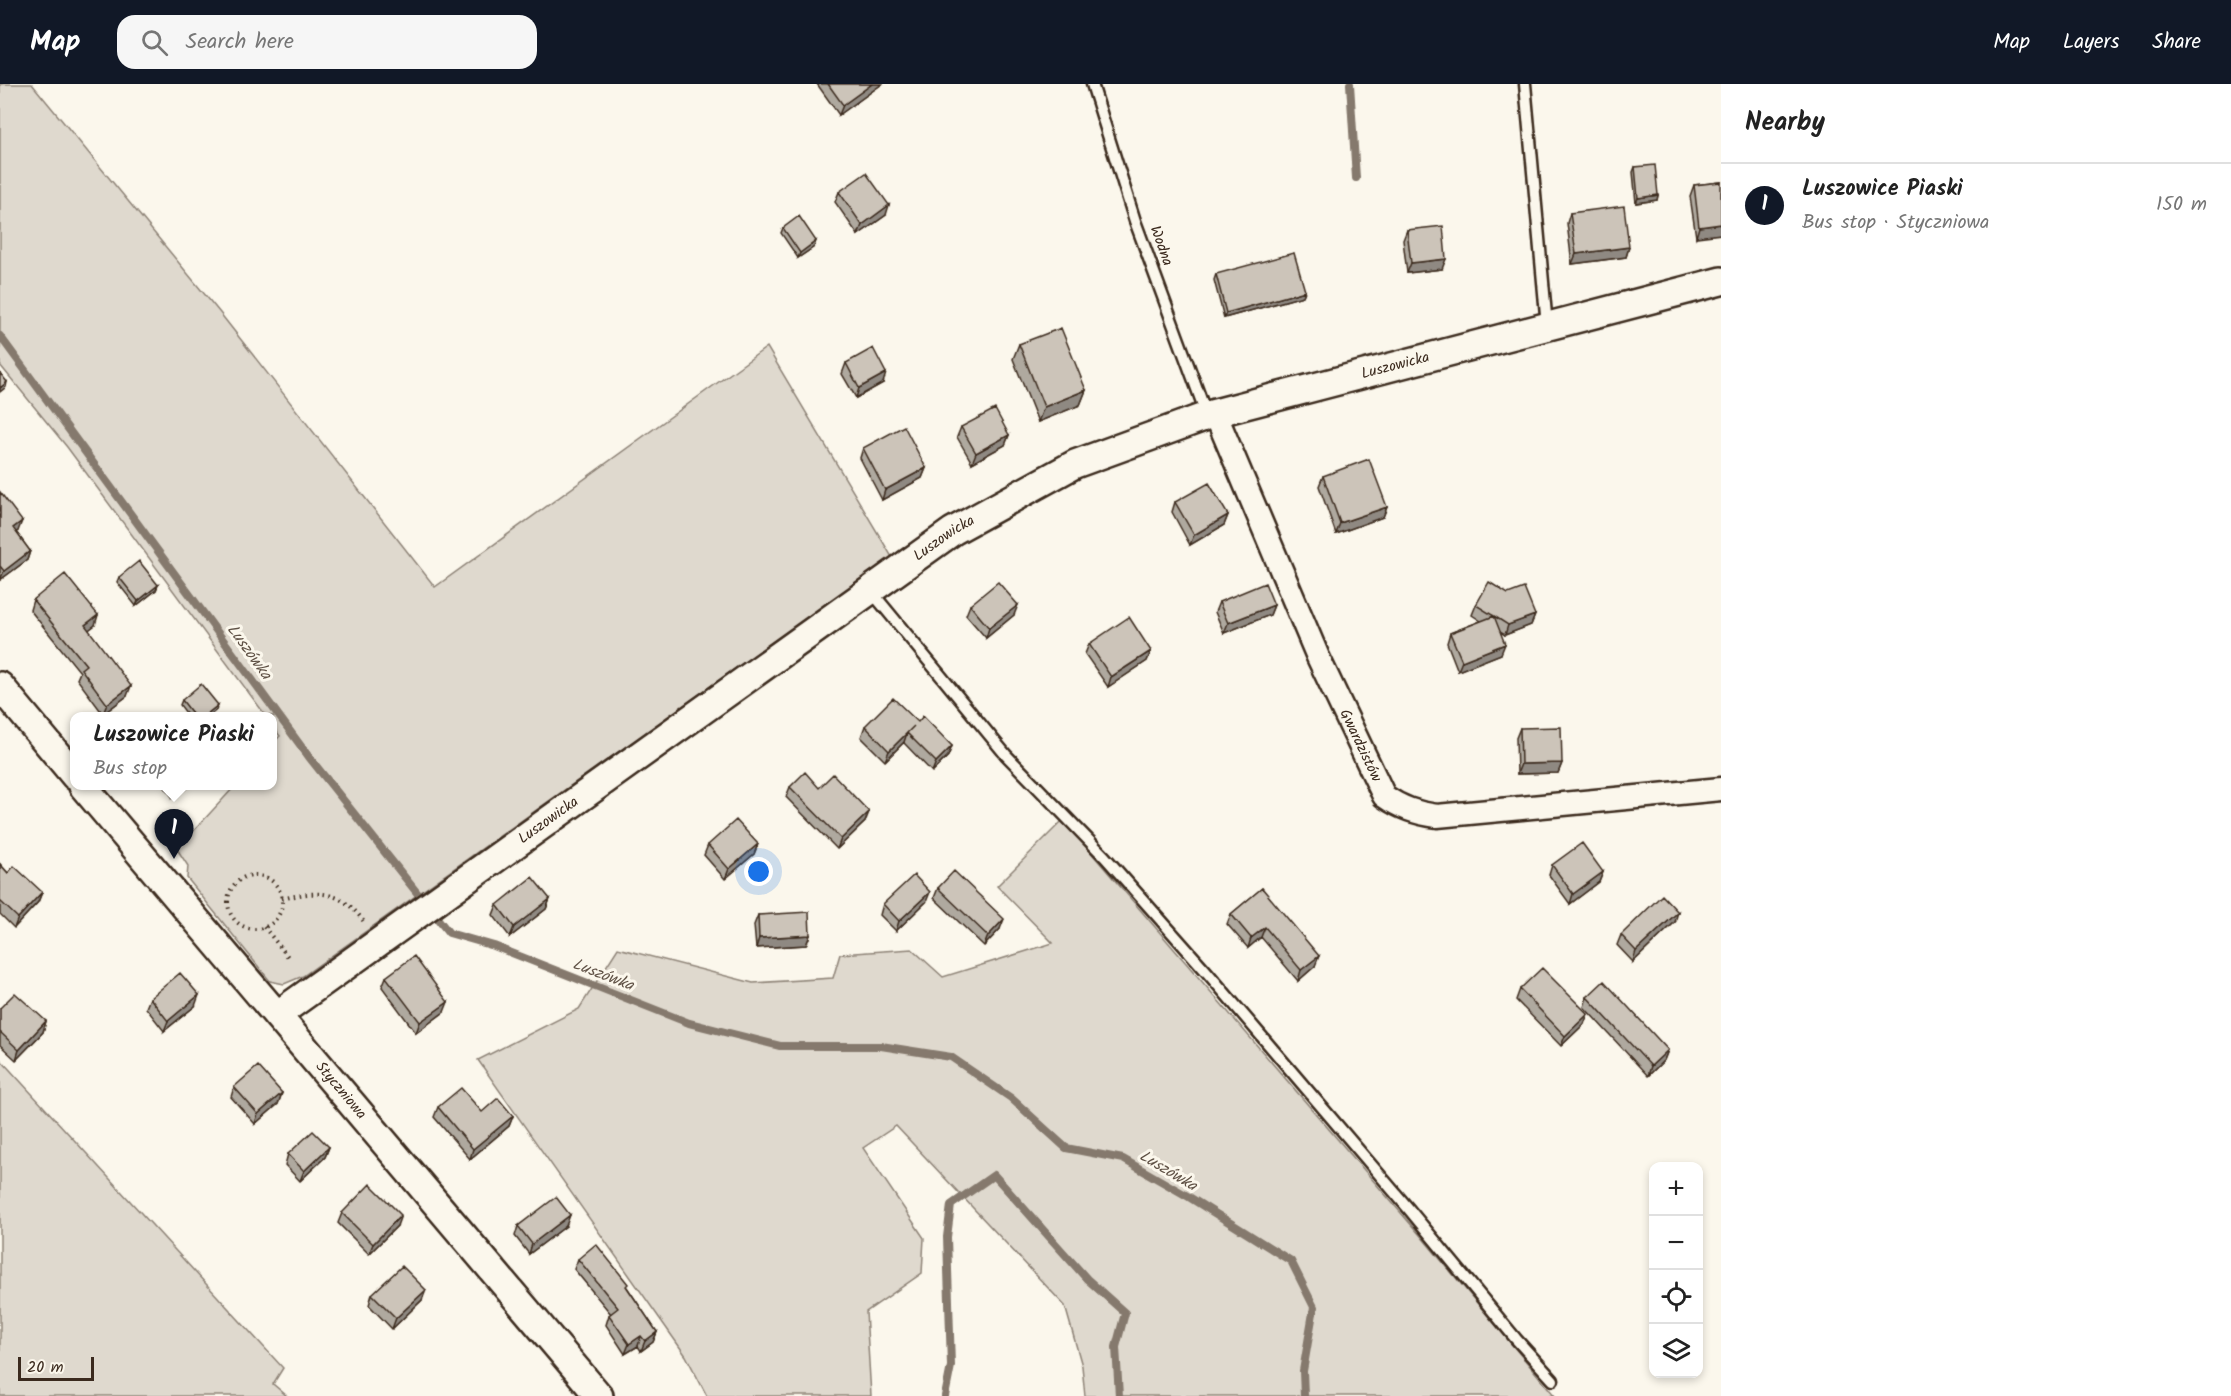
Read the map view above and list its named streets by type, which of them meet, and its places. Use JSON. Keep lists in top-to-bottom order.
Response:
{
  "streets": {
    "street": ["Luszowicka", "Gwardzistów", "Styczniowa"],
    "lane": ["Wodna"]
  },
  "crossings": [
    ["Wodna", "Luszowicka"],
    ["Wodna", "Gwardzistów"],
    ["Luszowicka", "Gwardzistów"],
    ["Luszowicka", "Styczniowa"]
  ],
  "water": ["Luszówka"],
  "scale_bar": "20 m",
  "page": {
    "header": "Map",
    "search": "Search here",
    "nav": ["Map", "Layers", "Share"],
    "heading": "Nearby",
    "list": [
      {
        "mark": "1",
        "name": "Luszowice Piaski",
        "note": "Bus stop · Styczniowa",
        "value": "150 m"
      }
    ],
    "popup": ["Luszowice Piaski", "Bus stop"],
    "pins": "1",
    "map_buttons": ["+", "−"],
    "scale": "20 m"
  }
}
